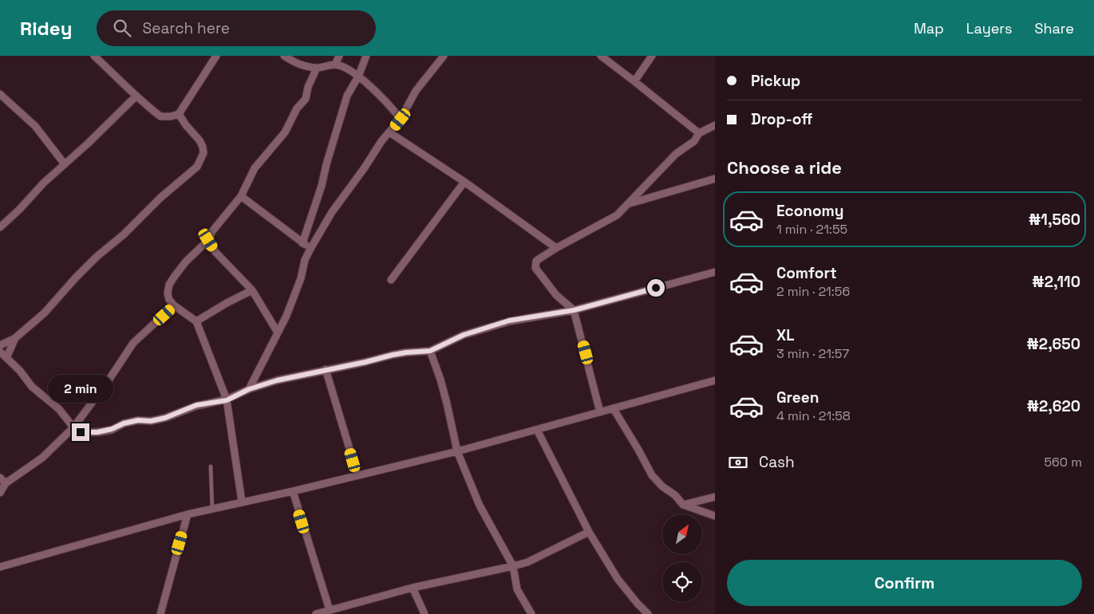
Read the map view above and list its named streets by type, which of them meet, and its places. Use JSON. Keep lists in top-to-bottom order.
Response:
{
  "north": "top right",
  "page": {
    "header": "Ridey",
    "search": "Search here",
    "nav": ["Map", "Layers", "Share"],
    "banner": ["Pickup", "Drop-off"],
    "heading": "Choose a ride",
    "list": [
      {
        "name": "Economy",
        "note": "1 min · 21:55",
        "value": "₦1,560"
      },
      {
        "name": "Comfort",
        "note": "2 min · 21:56",
        "value": "₦2,110"
      },
      {
        "name": "XL",
        "note": "3 min · 21:57",
        "value": "₦2,650"
      },
      {
        "name": "Green",
        "note": "4 min · 21:58",
        "value": "₦2,620"
      }
    ],
    "bubble": "2 min",
    "pay": ["Cash", "560 m"],
    "buttons": "Confirm"
  }
}
